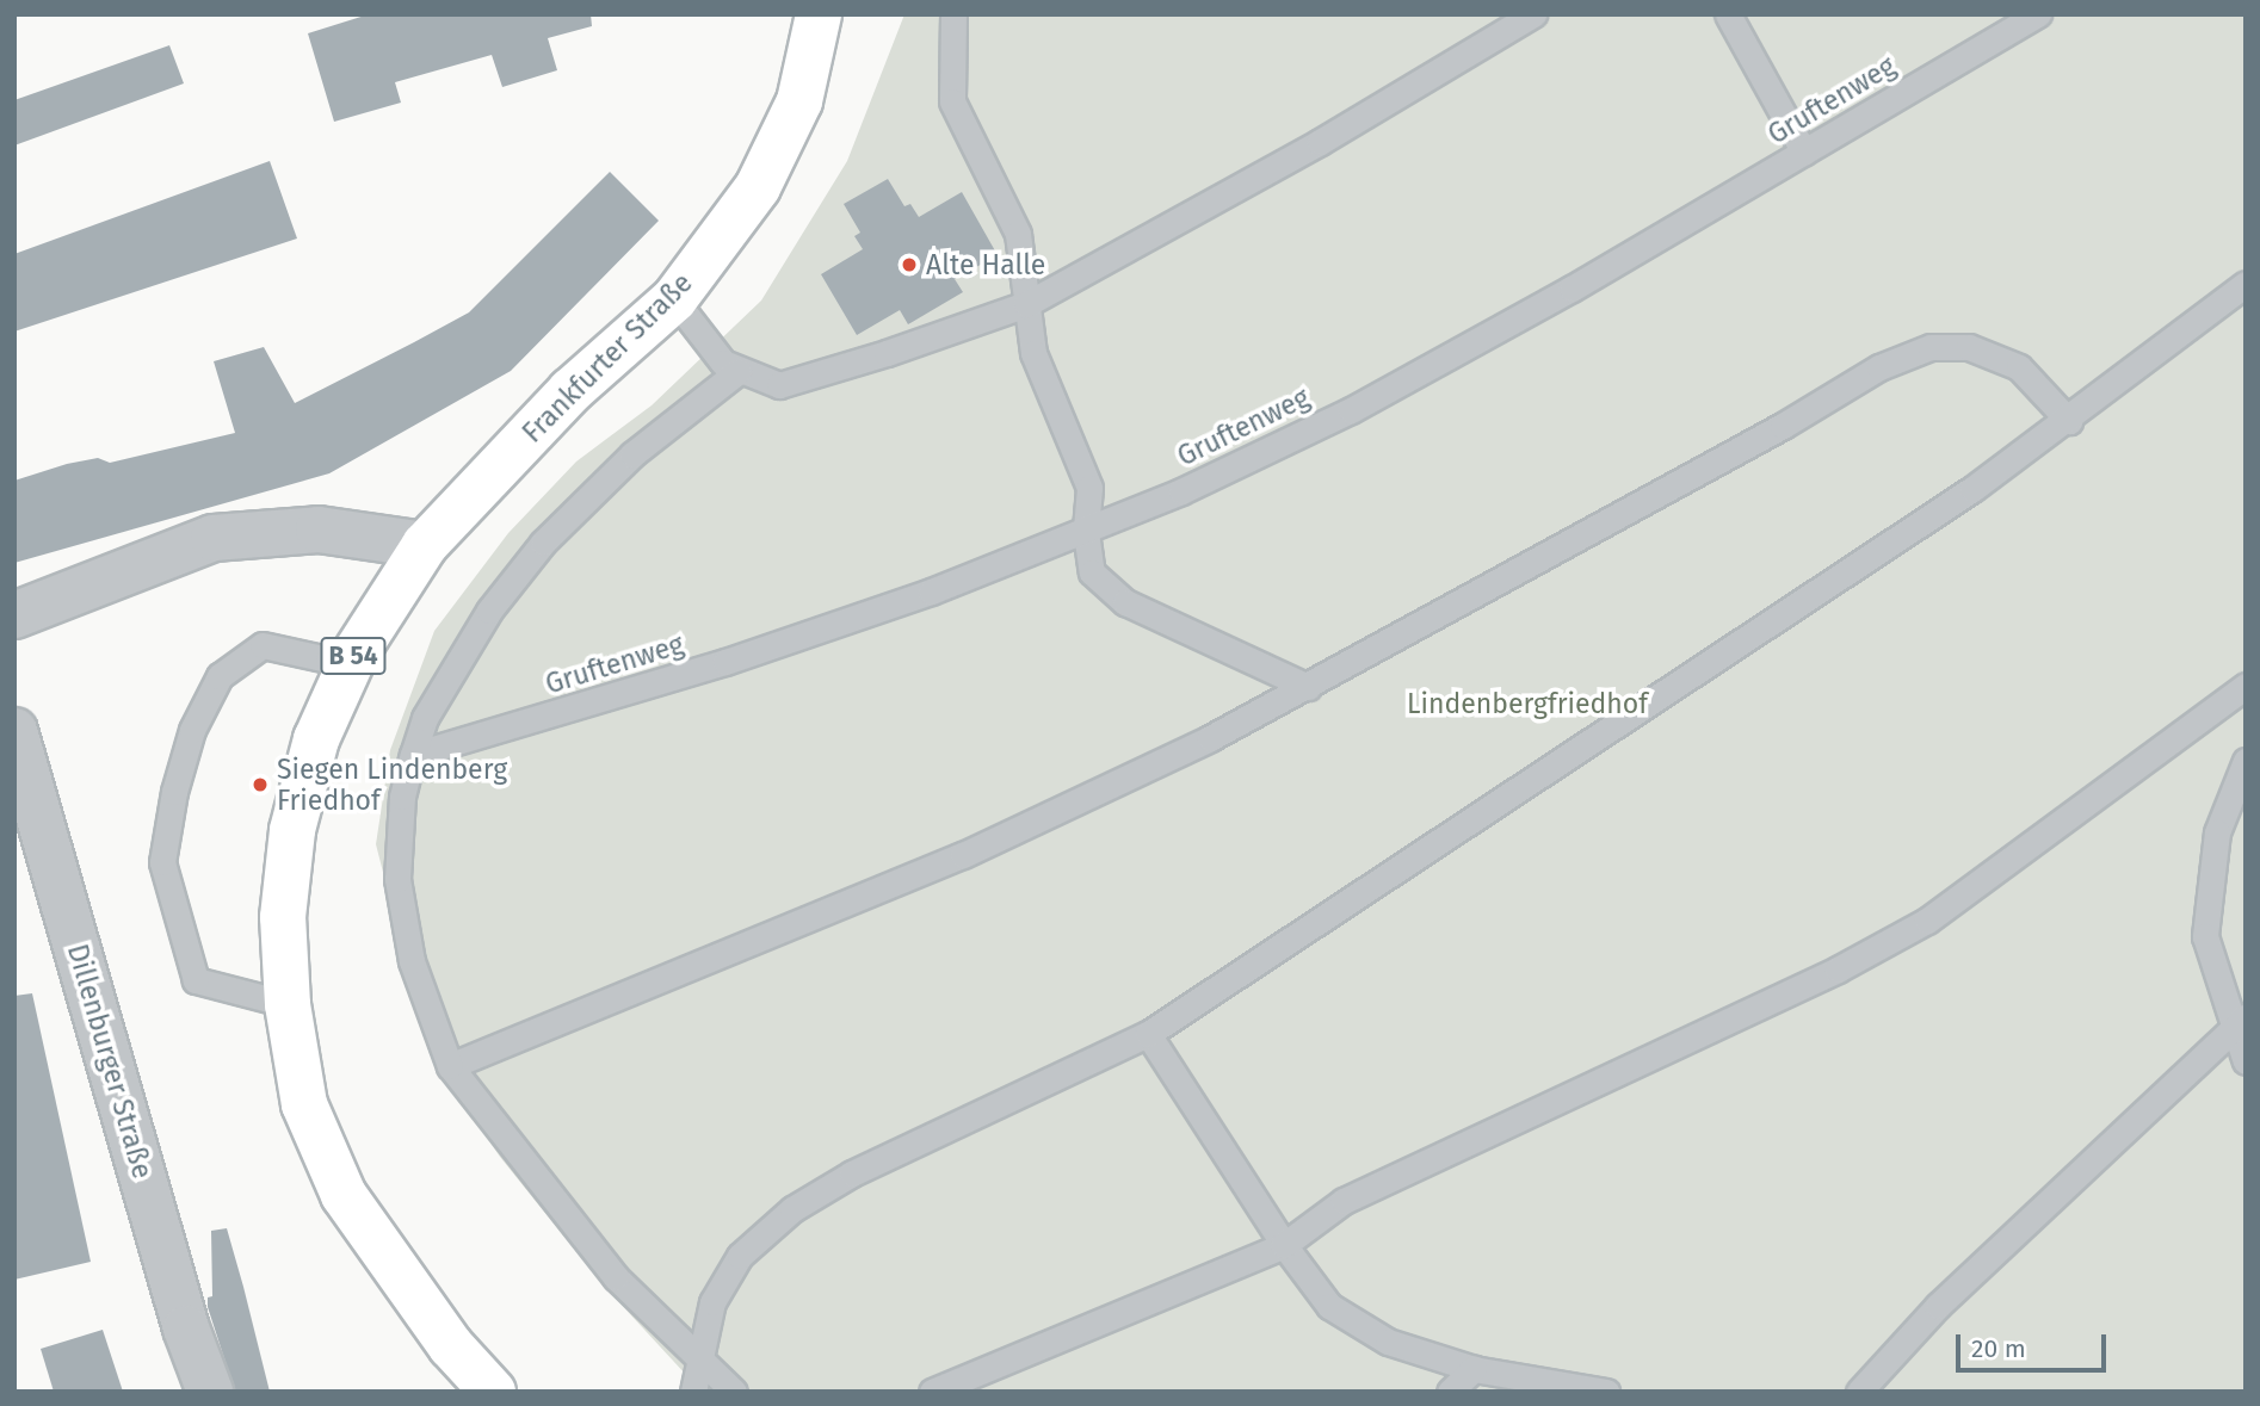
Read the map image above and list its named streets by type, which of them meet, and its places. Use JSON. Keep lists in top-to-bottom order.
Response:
{
  "streets": {
    "main road": ["Frankfurter Straße", "B 54"],
    "street": ["Dillenburger Straße"],
    "lane": ["Gruftenweg"]
  },
  "parks": ["Lindenbergfriedhof"],
  "places": ["Alte Halle", "Siegen Lindenberg Friedhof"],
  "scale_bar": "20 m"
}
